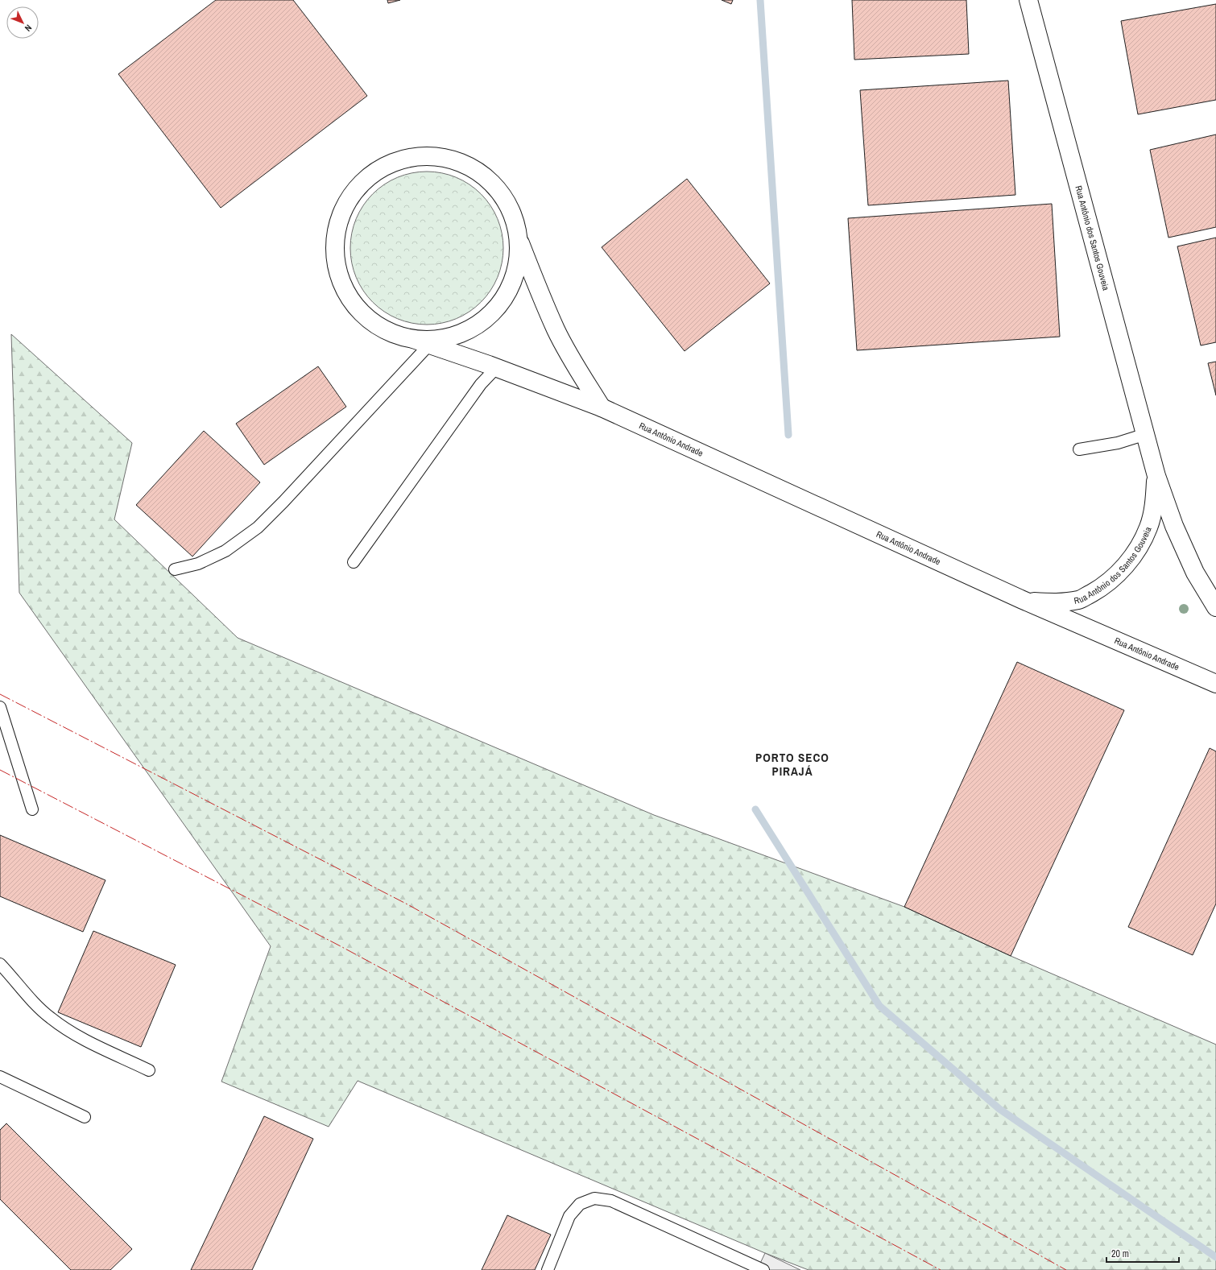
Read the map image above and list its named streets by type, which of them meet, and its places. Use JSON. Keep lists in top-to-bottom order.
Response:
{
  "streets": {
    "street": ["Rua Antônio dos Santos Gouveia", "Rua Antônio Andrade"]
  },
  "crossings": [
    ["Rua Antônio dos Santos Gouveia", "Rua Antônio Andrade"]
  ],
  "districts": ["PORTO SECO PIRAJÁ"],
  "scale_bar": "20 m",
  "north": "bottom right"
}
